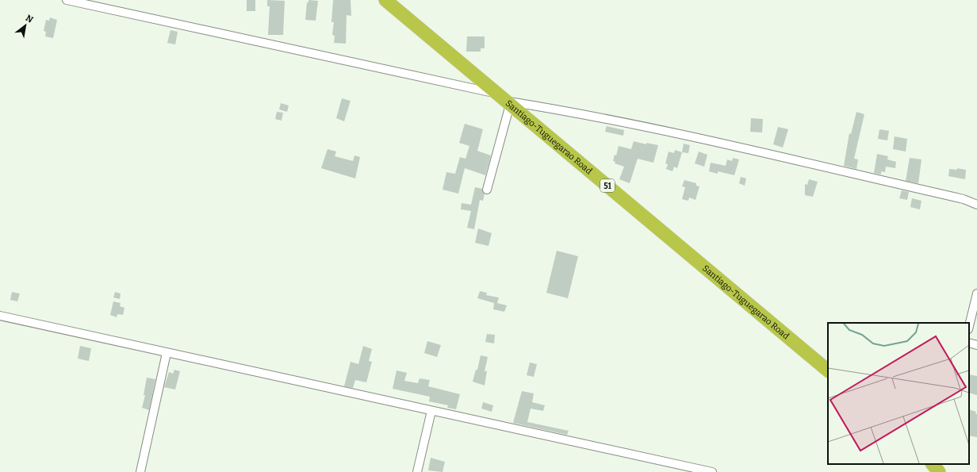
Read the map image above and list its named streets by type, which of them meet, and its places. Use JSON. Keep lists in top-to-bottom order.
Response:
{
  "streets": {
    "highway": ["Santiago-Tuguegarao Road", "51"]
  },
  "north": "top right"
}
